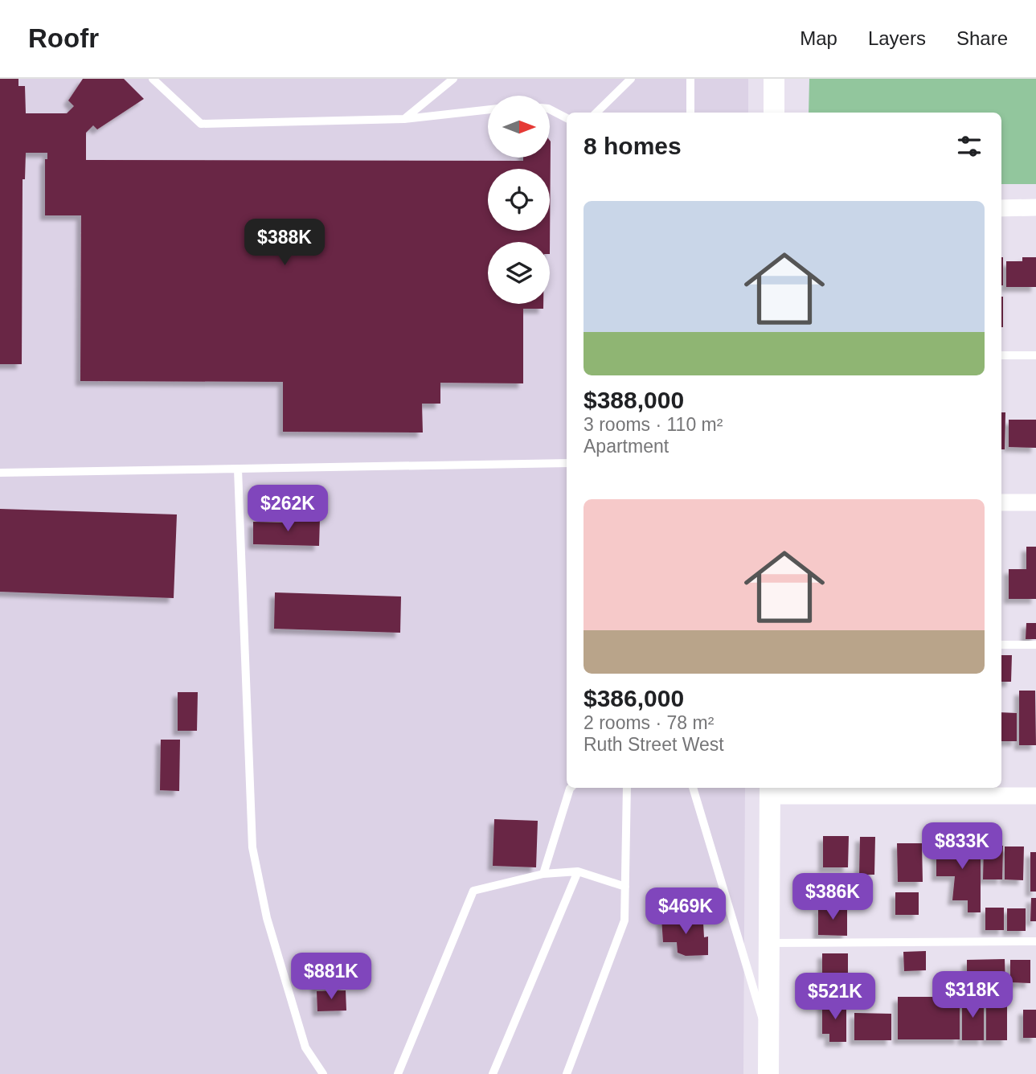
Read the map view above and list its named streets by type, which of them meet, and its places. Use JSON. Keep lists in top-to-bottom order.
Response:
{
  "north": "right",
  "page": {
    "header": "Roofr",
    "nav": ["Map", "Layers", "Share"],
    "heading": "8 homes",
    "list": [
      {
        "name": "$388,000",
        "note": "3 rooms · 110 m² · Apartment"
      },
      {
        "name": "$386,000",
        "note": "2 rooms · 78 m² · Ruth Street West"
      }
    ],
    "price": [
      "$388K",
      "$262K",
      "$833K",
      "$386K",
      "$469K",
      "$881K",
      "$318K",
      "$521K"
    ]
  }
}
